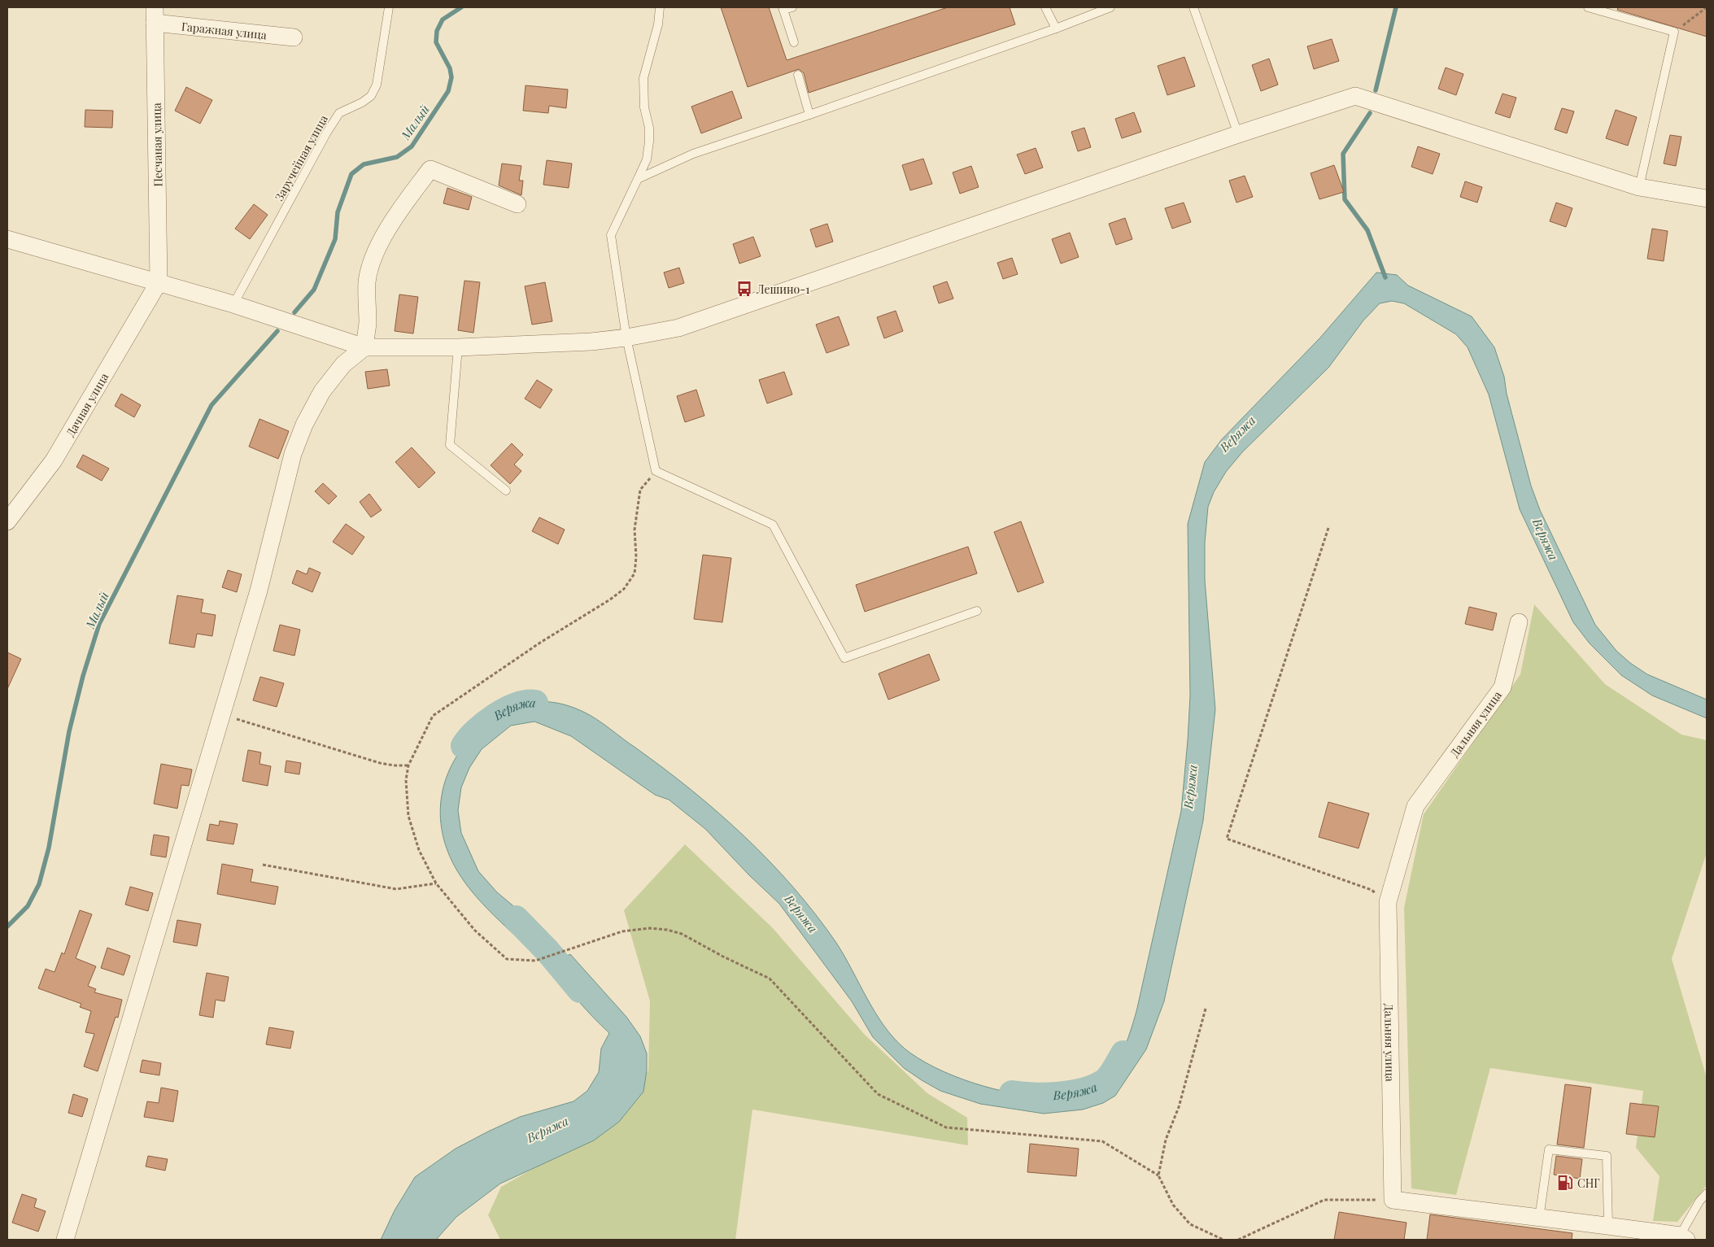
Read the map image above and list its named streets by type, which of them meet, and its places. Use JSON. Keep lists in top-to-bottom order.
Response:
{
  "streets": {
    "street": [
      "Гаражная улица",
      "Песчаная улица",
      "Дачная улица",
      "Дальняя улица"
    ],
    "lane": ["Заручейная улица"]
  },
  "crossings": [
    ["Гаражная улица", "Песчаная улица"],
    ["Песчаная улица", "Дачная улица"]
  ],
  "water": ["Малый", "Веряжа"],
  "places": {
    "bus stop": ["Лешино-1"],
    "fuel station": ["СНГ"]
  }
}
